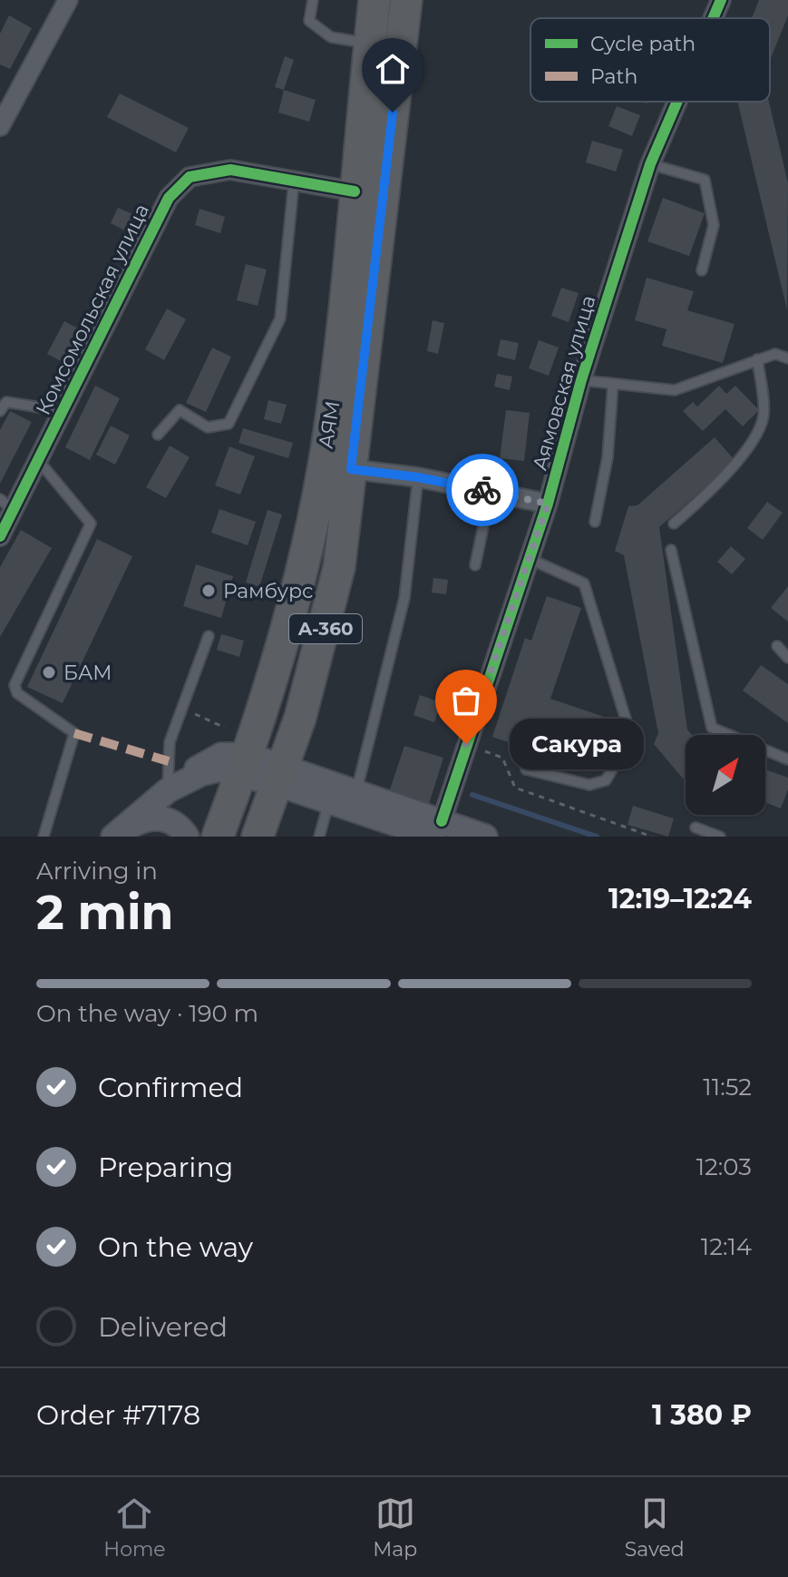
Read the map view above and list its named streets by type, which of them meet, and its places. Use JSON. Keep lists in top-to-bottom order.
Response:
{
  "streets": {
    "highway": ["АЯМ", "А-360"],
    "street": ["Комсомольская улица", "Аямовская улица"]
  },
  "crossings": [
    ["Комсомольская улица", "АЯМ"]
  ],
  "places": ["Рамбурс", "БАМ", "Сакура"],
  "legend": ["Cycle path", "Path"],
  "north": "top right",
  "page": {
    "bubble": "Сакура",
    "heading": ["2 min", "Arriving in", "12:19–12:24"],
    "panel": ["Order #7178", "1 380 ₽"],
    "bar": "On the way · 190 m",
    "list": [
      ["Confirmed", "11:52"],
      ["Preparing", "12:03"],
      ["On the way", "12:14"],
      "Delivered"
    ],
    "tabs": ["Home", "Map", "Saved"]
  }
}
